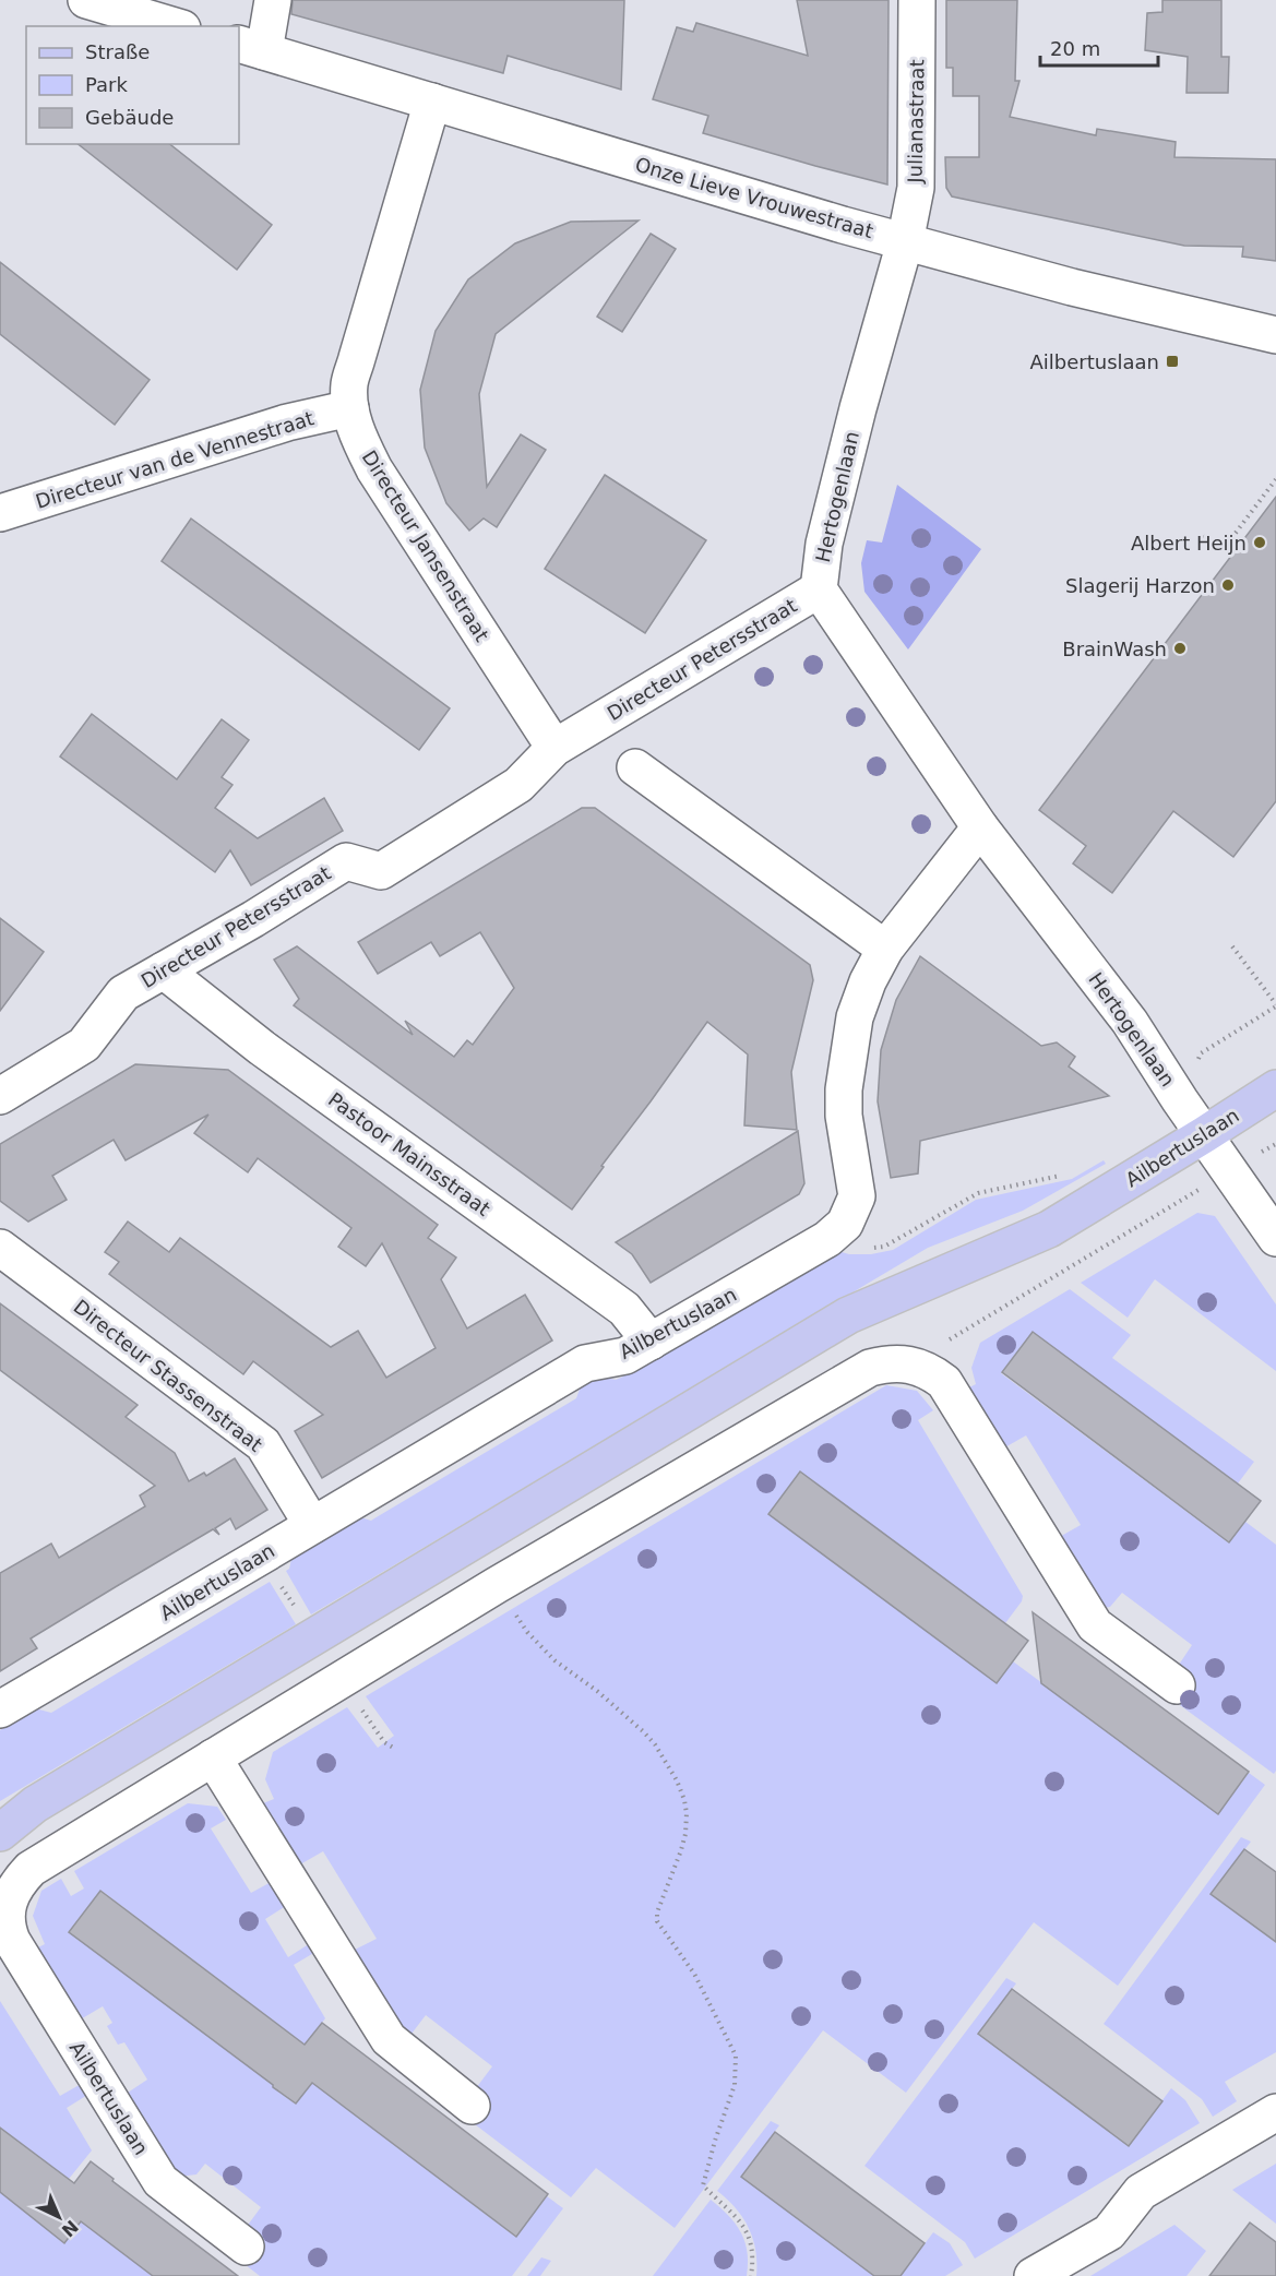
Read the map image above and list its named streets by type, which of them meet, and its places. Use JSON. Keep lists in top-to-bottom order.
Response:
{
  "streets": {
    "main road": ["Ailbertuslaan"],
    "street": [
      "Julianastraat",
      "Onze Lieve Vrouwestraat",
      "Directeur van de Vennestraat",
      "Hertogenlaan",
      "Directeur Jansenstraat",
      "Directeur Petersstraat",
      "Pastoor Mainsstraat",
      "Directeur Stassenstraat"
    ]
  },
  "crossings": [
    ["Julianastraat", "Onze Lieve Vrouwestraat"],
    ["Julianastraat", "Hertogenlaan"],
    ["Onze Lieve Vrouwestraat", "Hertogenlaan"],
    ["Onze Lieve Vrouwestraat", "Directeur Jansenstraat"],
    ["Directeur van de Vennestraat", "Directeur Jansenstraat"],
    ["Hertogenlaan", "Directeur Petersstraat"],
    ["Hertogenlaan", "Ailbertuslaan"],
    ["Directeur Jansenstraat", "Directeur Petersstraat"],
    ["Directeur Petersstraat", "Pastoor Mainsstraat"],
    ["Ailbertuslaan", "Pastoor Mainsstraat"],
    ["Ailbertuslaan", "Directeur Stassenstraat"]
  ],
  "places": {
    "transit": ["Ailbertuslaan"],
    "other": ["Albert Heijn", "Slagerij Harzon", "BrainWash"]
  },
  "legend": ["Straße", "Park", "Gebäude"],
  "scale_bar": "20 m",
  "north": "bottom right"
}
